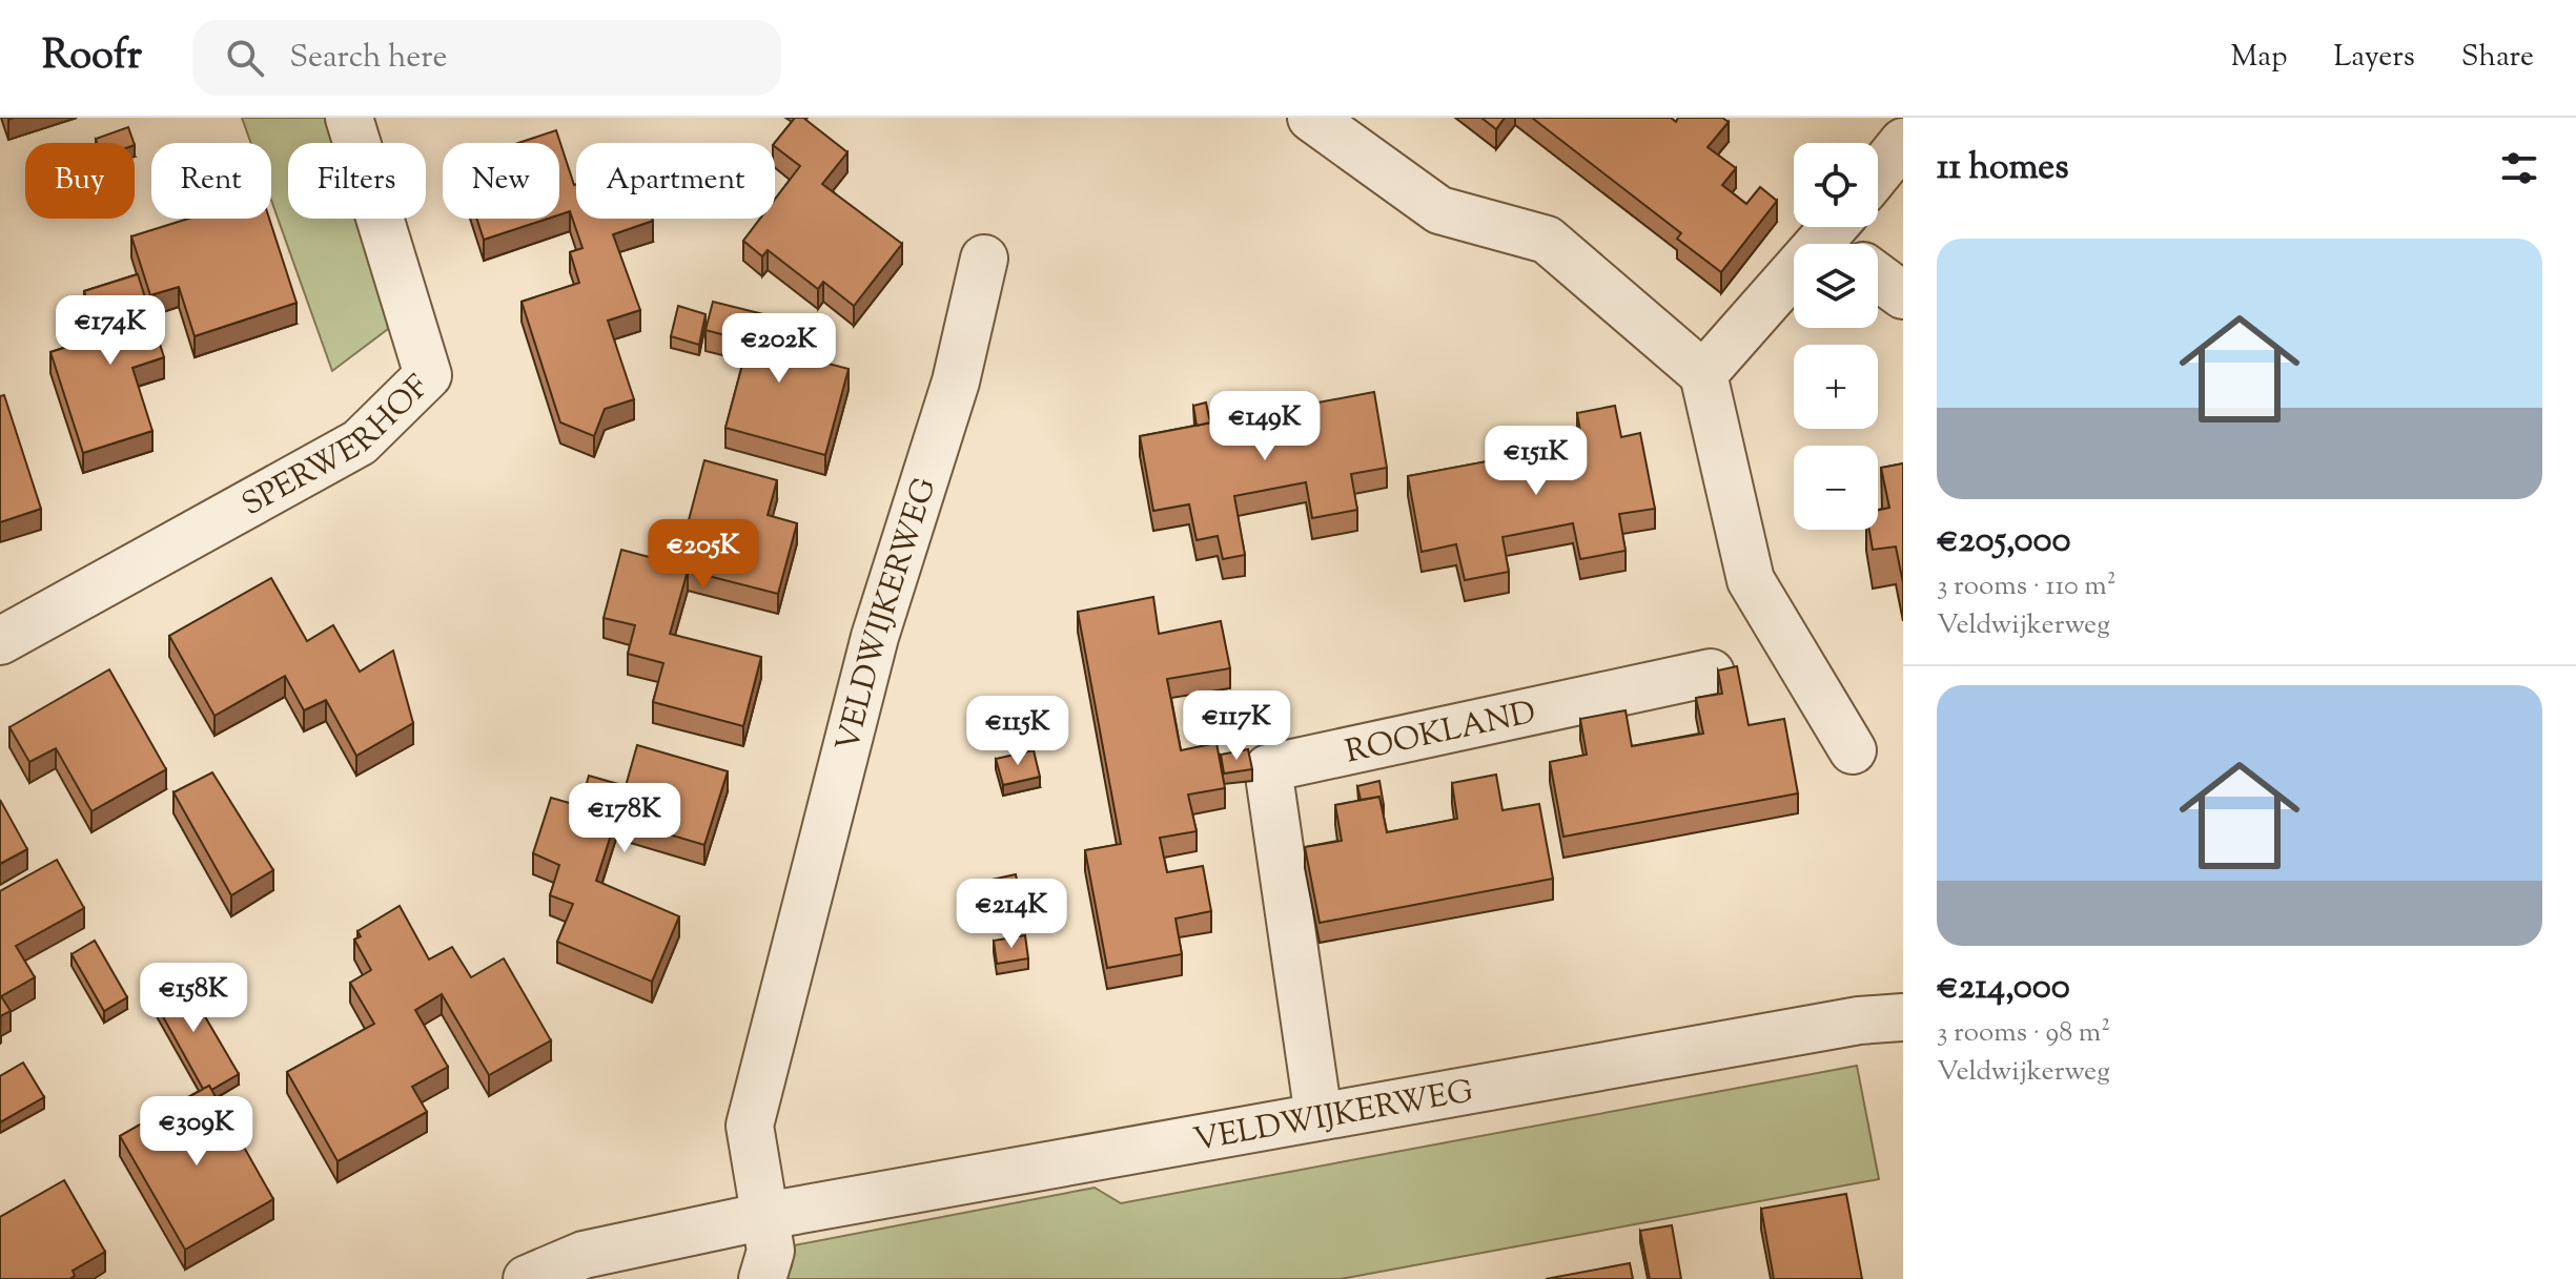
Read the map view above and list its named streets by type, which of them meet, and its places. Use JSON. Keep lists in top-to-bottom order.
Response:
{
  "streets": {
    "street": ["SPERWERHOF", "VELDWIJKERWEG", "ROOKLAND"]
  },
  "crossings": [
    ["VELDWIJKERWEG", "ROOKLAND"]
  ],
  "page": {
    "header": "Roofr",
    "search": "Search here",
    "nav": ["Map", "Layers", "Share"],
    "heading": "11 homes",
    "map_buttons": ["+", "−"],
    "chip": [
      "Buy",
      "Rent",
      "Filters",
      "New",
      "Apartment"
    ],
    "list": [
      {
        "name": "€205,000",
        "note": "3 rooms · 110 m² · Veldwijkerweg"
      },
      {
        "name": "€214,000",
        "note": "3 rooms · 98 m² · Veldwijkerweg"
      }
    ],
    "price": [
      "€174K",
      "€202K",
      "€149K",
      "€151K",
      "€205K",
      "€117K",
      "€115K",
      "€178K",
      "€214K",
      "€158K",
      "€309K"
    ]
  }
}
